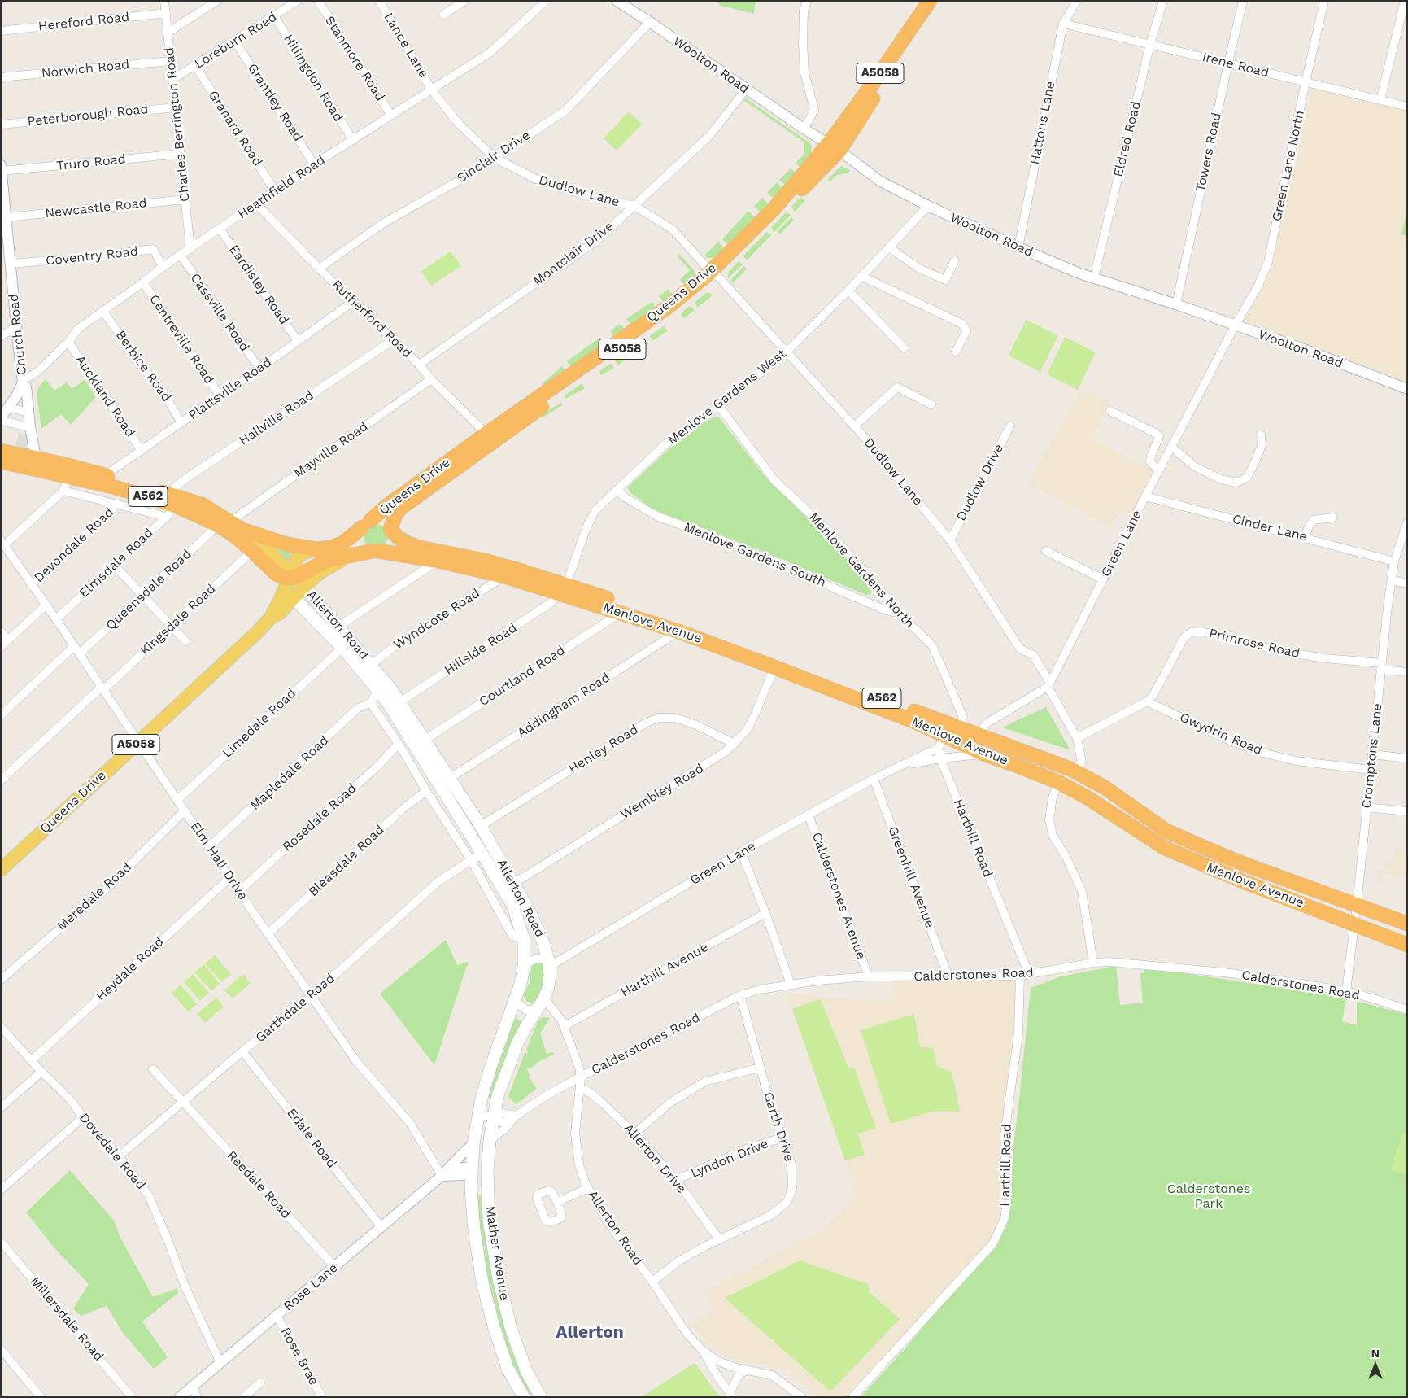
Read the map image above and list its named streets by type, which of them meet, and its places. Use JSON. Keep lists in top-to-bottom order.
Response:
{
  "streets": {
    "highway": [
      "A5058",
      "Queens Drive",
      "A562",
      "Menlove Avenue",
      "Allerton Road"
    ],
    "main road": ["Mather Avenue"],
    "street": [
      "Hereford Road",
      "Loreburn Road",
      "Lance Lane",
      "Stanmore Road",
      "Woolton Road",
      "Irene Road",
      "Norwich Road",
      "Hillingdon Road",
      "Grantley Road",
      "Peterborough Road",
      "Hattons Lane",
      "Charles Berrington Road",
      "Granard Road",
      "Eldred Road",
      "Towers Road",
      "Sinclair Drive",
      "Truro Road",
      "Green Lane North",
      "Heathfield Road",
      "Dudlow Lane",
      "Newcastle Road",
      "Montclair Drive",
      "Coventry Road",
      "Eardisley Road",
      "Cassville Road",
      "Rutherford Road",
      "Church Road",
      "Centreville Road",
      "Berbice Road",
      "Plattsville Road",
      "Auckland Road",
      "Menlove Gardens West",
      "Hallville Road",
      "Mayville Road",
      "Dudlow Drive",
      "Cinder Lane",
      "Green Lane",
      "Devondale Road",
      "Menlove Gardens South",
      "Elmsdale Road",
      "Menlove Gardens North",
      "Queensdale Road",
      "Wyndcote Road",
      "Kingsdale Road",
      "Primrose Road",
      "Hillside Road",
      "Courtland Road",
      "Addingham Road",
      "Limedale Road",
      "Gwydrin Road",
      "Henley Road",
      "Cromptons Lane",
      "Mapledale Road",
      "Wembley Road",
      "Rosedale Road",
      "Harthill Road",
      "Elm Hall Drive",
      "Bleasdale Road",
      "Greenhill Avenue",
      "Calderstones Avenue",
      "Meredale Road",
      "Heydale Road",
      "Harthill Avenue",
      "Calderstones Road",
      "Garthdale Road",
      "Garth Drive",
      "Edale Road",
      "Dovedale Road",
      "Allerton Drive",
      "Lyndon Drive",
      "Reedale Road",
      "Rose Lane",
      "Millersdale Road",
      "Rose Brae"
    ]
  },
  "crossings": [
    ["Hereford Road", "Charles Berrington Road"],
    ["Loreburn Road", "Hillingdon Road"],
    ["Loreburn Road", "Grantley Road"],
    ["Loreburn Road", "Charles Berrington Road"],
    ["Loreburn Road", "Granard Road"],
    ["Lance Lane", "Heathfield Road"],
    ["Lance Lane", "Dudlow Lane"],
    ["Stanmore Road", "Heathfield Road"],
    ["Woolton Road", "Hattons Lane"],
    ["Woolton Road", "Eldred Road"],
    ["Woolton Road", "Towers Road"],
    ["Woolton Road", "Sinclair Drive"],
    ["Woolton Road", "Green Lane North"],
    ["Woolton Road", "Montclair Drive"],
    ["Woolton Road", "Queens Drive"],
    ["Woolton Road", "Menlove Gardens West"],
    ["Woolton Road", "Green Lane"],
    ["Irene Road", "Hattons Lane"],
    ["Irene Road", "Eldred Road"],
    ["Irene Road", "Towers Road"],
    ["Irene Road", "Green Lane North"],
    ["Norwich Road", "Charles Berrington Road"],
    ["Hillingdon Road", "Heathfield Road"],
    ["Grantley Road", "Heathfield Road"],
    ["Peterborough Road", "Charles Berrington Road"],
    ["Charles Berrington Road", "Truro Road"],
    ["Charles Berrington Road", "Heathfield Road"],
    ["Charles Berrington Road", "Newcastle Road"],
    ["Granard Road", "Heathfield Road"],
    ["Sinclair Drive", "Dudlow Lane"],
    ["Sinclair Drive", "Rutherford Road"],
    ["Truro Road", "Church Road"],
    ["Green Lane North", "Green Lane"],
    ["Heathfield Road", "Dudlow Lane"],
    ["Heathfield Road", "Coventry Road"],
    ["Heathfield Road", "Eardisley Road"],
    ["Heathfield Road", "Cassville Road"],
    ["Heathfield Road", "Rutherford Road"],
    ["Heathfield Road", "Church Road"],
    ["Heathfield Road", "Centreville Road"],
    ["Heathfield Road", "Berbice Road"],
    ["Heathfield Road", "Auckland Road"],
    ["Dudlow Lane", "Montclair Drive"],
    ["Dudlow Lane", "Queens Drive"],
    ["Dudlow Lane", "Menlove Gardens West"],
    ["Dudlow Lane", "Dudlow Drive"],
    ["Dudlow Lane", "Green Lane"],
    ["Dudlow Lane", "Menlove Avenue"],
    ["Dudlow Lane", "Primrose Road"],
    ["Newcastle Road", "Church Road"],
    ["Montclair Drive", "Rutherford Road"],
    ["Coventry Road", "Church Road"],
    ["Eardisley Road", "Plattsville Road"],
    ["Queens Drive", "Rutherford Road"],
    ["Queens Drive", "A562"],
    ["Queens Drive", "Menlove Avenue"],
    ["Queens Drive", "Allerton Road"],
    ["Queens Drive", "Elm Hall Drive"],
    ["Cassville Road", "Plattsville Road"],
    ["Rutherford Road", "Plattsville Road"],
    ["Rutherford Road", "Hallville Road"],
    ["Rutherford Road", "Mayville Road"],
    ["Church Road", "Allerton Road"],
    ["Centreville Road", "Plattsville Road"],
    ["Berbice Road", "Plattsville Road"],
    ["Plattsville Road", "Auckland Road"],
    ["Plattsville Road", "Allerton Road"],
    ["Menlove Gardens West", "Menlove Gardens South"],
    ["Menlove Gardens West", "Menlove Gardens North"],
    ["Menlove Gardens West", "Menlove Avenue"],
    ["Menlove Gardens West", "Hillside Road"],
    ["Hallville Road", "Elmsdale Road"],
    ["Hallville Road", "Allerton Road"],
    ["Mayville Road", "Queensdale Road"],
    ["Mayville Road", "Allerton Road"],
    ["A562", "Menlove Avenue"],
    ["A562", "Allerton Road"],
    ["Cinder Lane", "Green Lane"],
    ["Cinder Lane", "Cromptons Lane"],
    ["Green Lane", "Menlove Avenue"],
    ["Green Lane", "Harthill Road"],
    ["Green Lane", "Greenhill Avenue"],
    ["Green Lane", "Calderstones Avenue"],
    ["Green Lane", "Mather Avenue"],
    ["Devondale Road", "Elm Hall Drive"],
    ["Menlove Gardens South", "Menlove Gardens North"],
    ["Elmsdale Road", "Allerton Road"],
    ["Elmsdale Road", "Elm Hall Drive"],
    ["Menlove Gardens North", "Menlove Avenue"],
    ["Queensdale Road", "Allerton Road"],
    ["Queensdale Road", "Elm Hall Drive"],
    ["Wyndcote Road", "Menlove Avenue"],
    ["Wyndcote Road", "Allerton Road"],
    ["Kingsdale Road", "Allerton Road"],
    ["Kingsdale Road", "Elm Hall Drive"],
    ["Menlove Avenue", "Hillside Road"],
    ["Menlove Avenue", "Courtland Road"],
    ["Menlove Avenue", "Addingham Road"],
    ["Menlove Avenue", "Cromptons Lane"],
    ["Menlove Avenue", "Wembley Road"],
    ["Menlove Avenue", "Harthill Road"],
    ["Allerton Road", "Hillside Road"],
    ["Allerton Road", "Courtland Road"],
    ["Allerton Road", "Addingham Road"],
    ["Allerton Road", "Limedale Road"],
    ["Allerton Road", "Henley Road"],
    ["Allerton Road", "Mapledale Road"],
    ["Allerton Road", "Wembley Road"],
    ["Allerton Road", "Rosedale Road"],
    ["Allerton Road", "Bleasdale Road"],
    ["Allerton Road", "Harthill Avenue"],
    ["Allerton Road", "Calderstones Road"],
    ["Allerton Road", "Garthdale Road"],
    ["Allerton Road", "Garth Drive"],
    ["Allerton Road", "Allerton Drive"],
    ["Allerton Road", "Mather Avenue"],
    ["Primrose Road", "Gwydrin Road"],
    ["Primrose Road", "Cromptons Lane"],
    ["Limedale Road", "Elm Hall Drive"],
    ["Gwydrin Road", "Cromptons Lane"],
    ["Henley Road", "Wembley Road"],
    ["Cromptons Lane", "Calderstones Road"],
    ["Mapledale Road", "Elm Hall Drive"],
    ["Rosedale Road", "Elm Hall Drive"],
    ["Harthill Road", "Calderstones Road"],
    ["Elm Hall Drive", "Bleasdale Road"],
    ["Elm Hall Drive", "Meredale Road"],
    ["Elm Hall Drive", "Heydale Road"],
    ["Elm Hall Drive", "Garthdale Road"],
    ["Elm Hall Drive", "Rose Lane"],
    ["Greenhill Avenue", "Calderstones Road"],
    ["Calderstones Avenue", "Calderstones Road"],
    ["Heydale Road", "Dovedale Road"],
    ["Calderstones Road", "Garth Drive"],
    ["Garthdale Road", "Edale Road"],
    ["Garthdale Road", "Dovedale Road"],
    ["Garthdale Road", "Reedale Road"],
    ["Garth Drive", "Allerton Drive"],
    ["Garth Drive", "Lyndon Drive"],
    ["Edale Road", "Rose Lane"],
    ["Dovedale Road", "Rose Lane"],
    ["Allerton Drive", "Lyndon Drive"],
    ["Reedale Road", "Rose Lane"],
    ["Mather Avenue", "Rose Lane"],
    ["Rose Lane", "Rose Brae"]
  ],
  "districts": ["Allerton"],
  "parks": ["Calderstones Park"],
  "north": "top"
}
